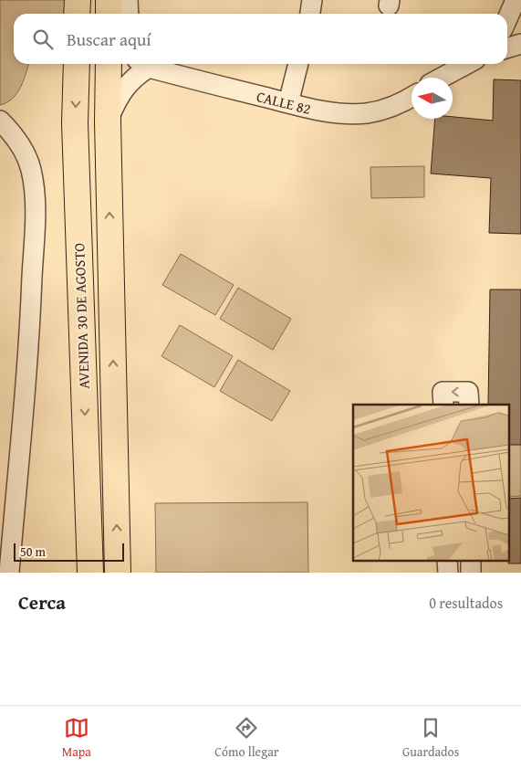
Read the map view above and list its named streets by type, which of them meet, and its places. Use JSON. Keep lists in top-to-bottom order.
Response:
{
  "streets": {
    "main road": ["AVENIDA 30 DE AGOSTO"],
    "street": ["CALLE 82"]
  },
  "crossings": [
    ["CALLE 82", "AVENIDA 30 DE AGOSTO"]
  ],
  "scale_bar": "50 m",
  "north": "left",
  "page": {
    "search": "Buscar aquí",
    "scale": "50 m",
    "heading": ["Cerca", "0 resultados"],
    "nav": ["Mapa", "Cómo llegar", "Guardados"]
  }
}
